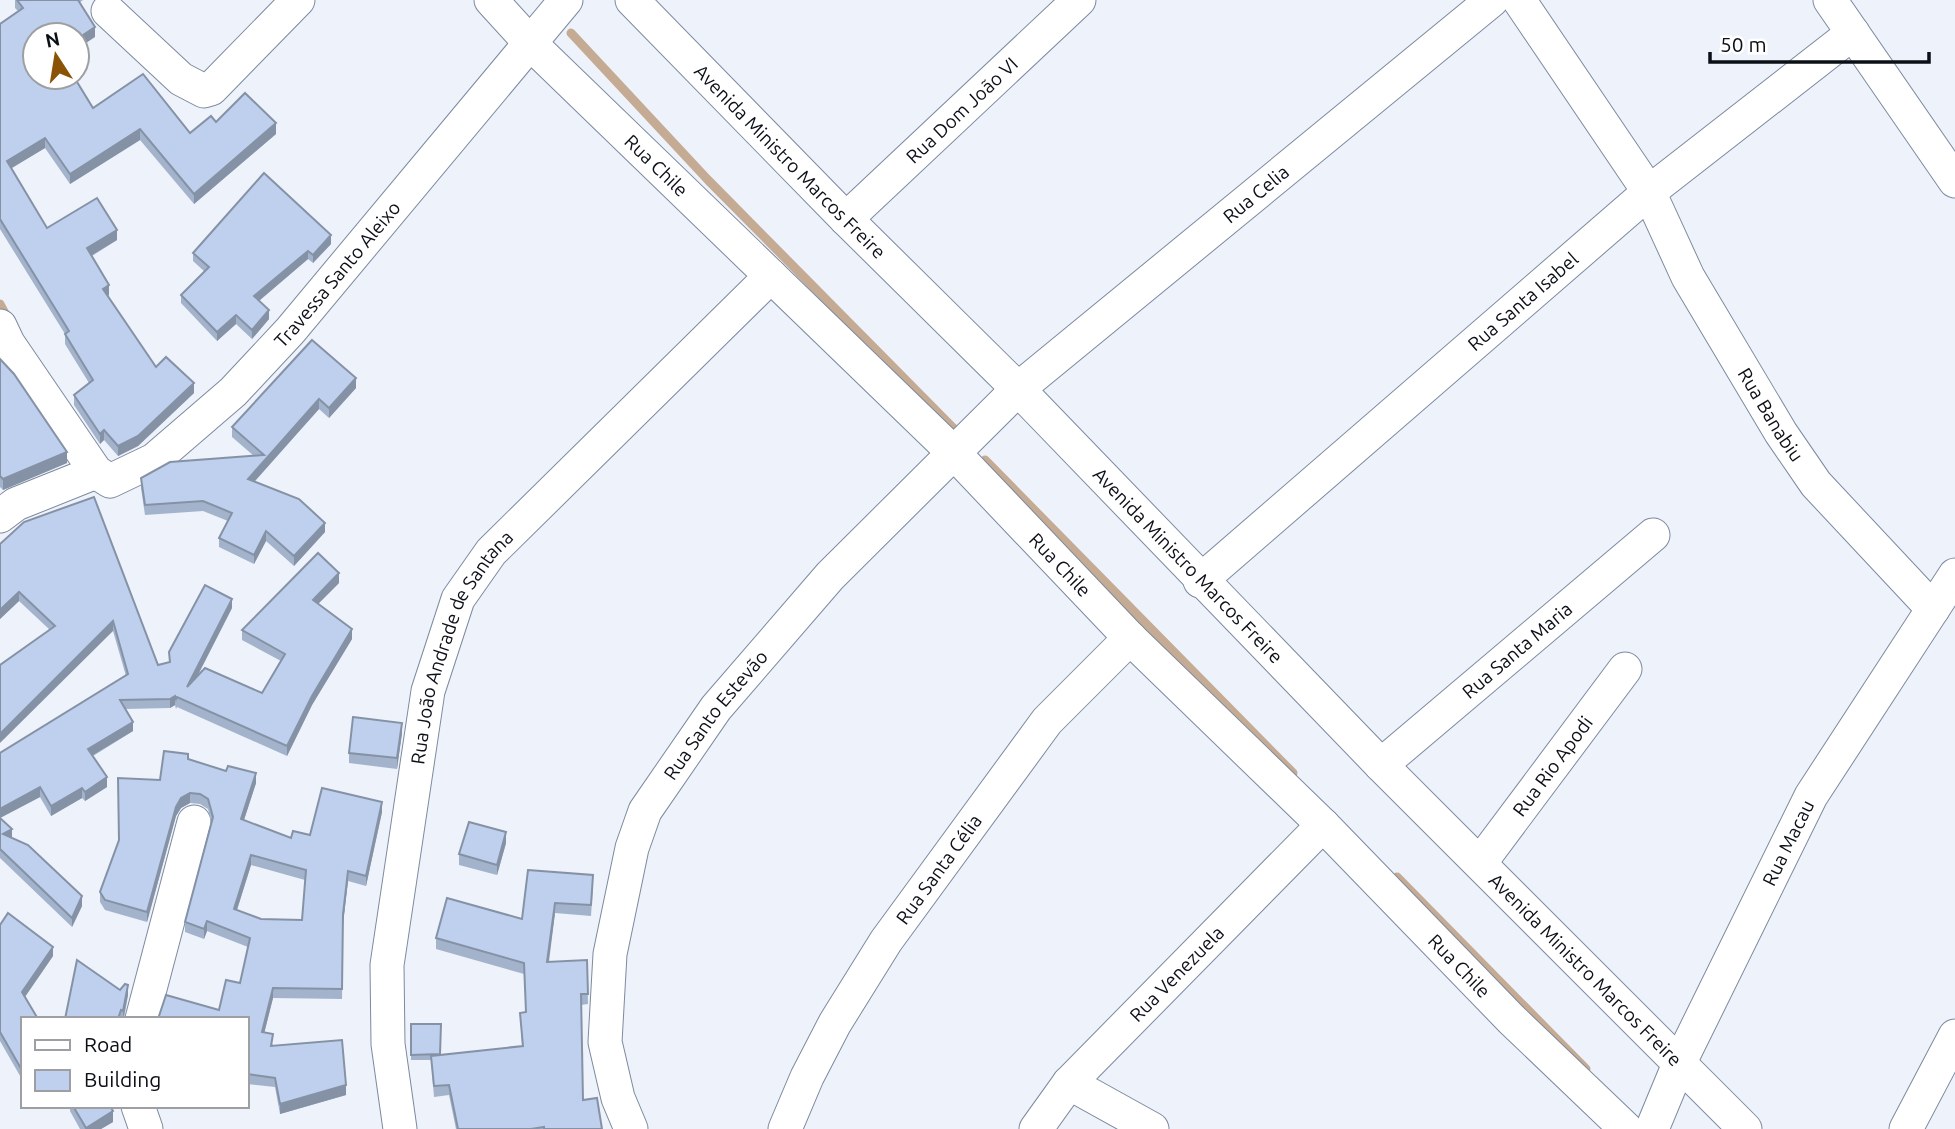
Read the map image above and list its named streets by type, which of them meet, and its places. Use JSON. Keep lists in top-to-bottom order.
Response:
{
  "streets": {
    "street": [
      "Rua Dom João VI",
      "Avenida Ministro Marcos Freire",
      "Rua Chile",
      "Rua Celia",
      "Travessa Santo Aleixo",
      "Rua Santa Isabel",
      "Rua Banabiu",
      "Rua João Andrade de Santana",
      "Rua Santa Maria",
      "Rua Santo Estevão",
      "Rua Rio Apodi",
      "Rua Macau",
      "Rua Santa Célia",
      "Rua Venezuela"
    ]
  },
  "crossings": [
    ["Rua Dom João VI", "Avenida Ministro Marcos Freire"],
    ["Avenida Ministro Marcos Freire", "Rua Celia"],
    ["Avenida Ministro Marcos Freire", "Rua Santa Isabel"],
    ["Avenida Ministro Marcos Freire", "Rua Santa Maria"],
    ["Avenida Ministro Marcos Freire", "Rua Santo Estevão"],
    ["Avenida Ministro Marcos Freire", "Rua Rio Apodi"],
    ["Avenida Ministro Marcos Freire", "Rua Macau"],
    ["Rua Chile", "Travessa Santo Aleixo"],
    ["Rua Chile", "Rua João Andrade de Santana"],
    ["Rua Chile", "Rua Santo Estevão"],
    ["Rua Chile", "Rua Santa Célia"],
    ["Rua Chile", "Rua Venezuela"],
    ["Rua Celia", "Rua Santo Estevão"],
    ["Rua Santa Isabel", "Rua Banabiu"],
    ["Rua Banabiu", "Rua Macau"]
  ],
  "legend": ["Road", "Building"],
  "scale_bar": "50 m",
  "north": "top"
}
